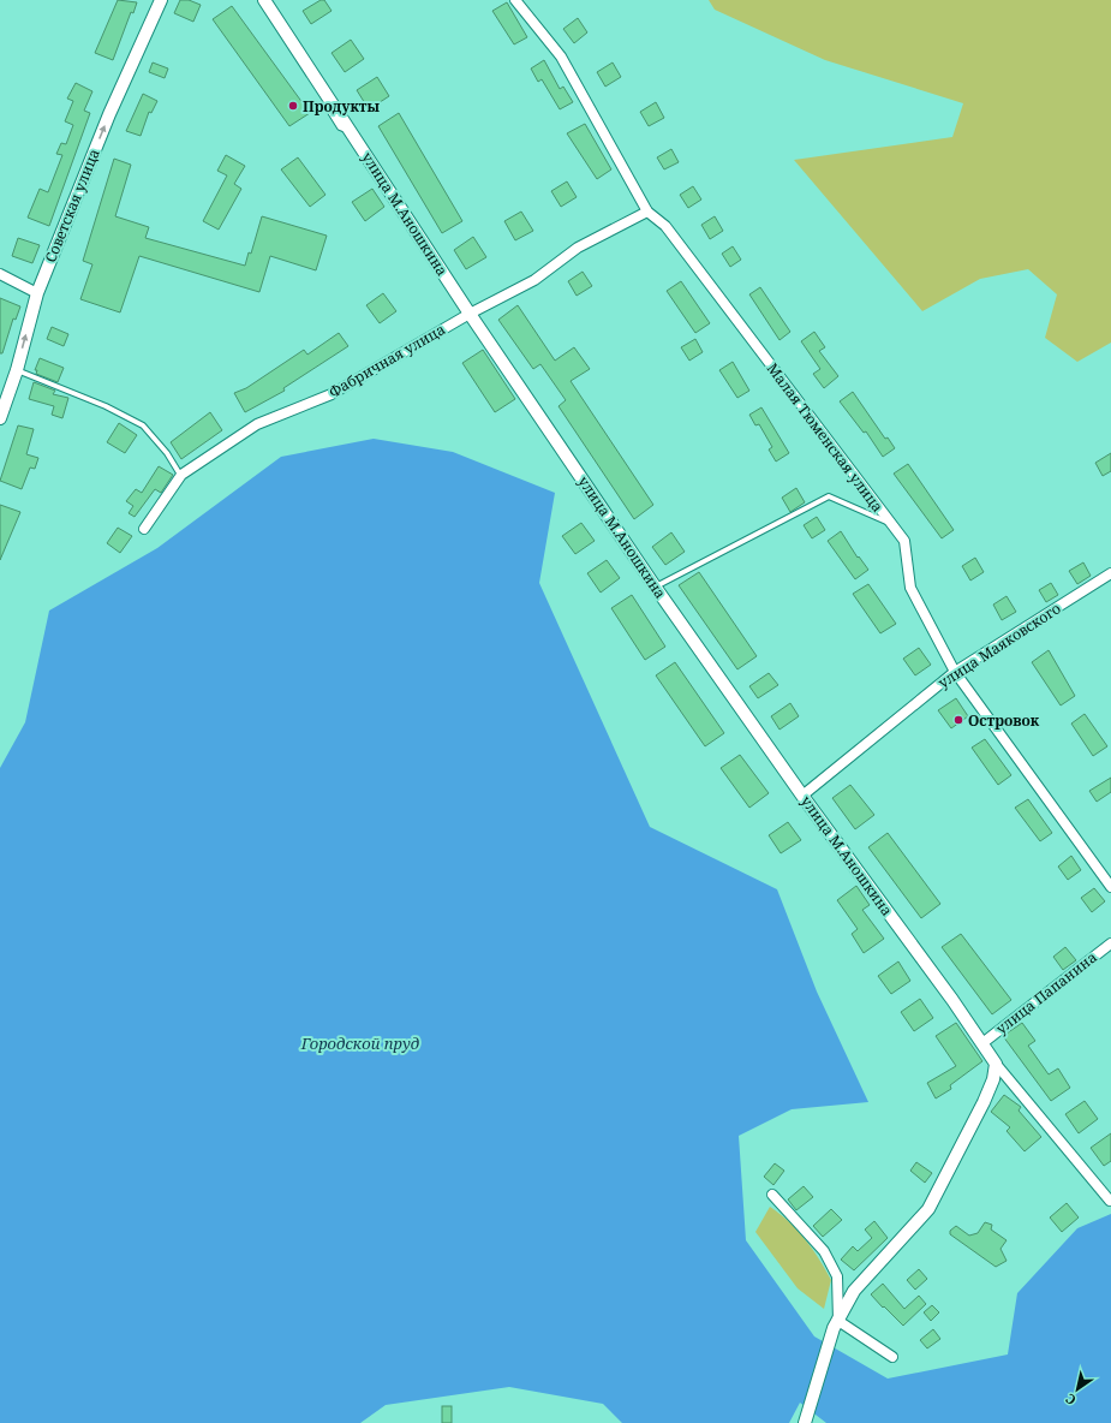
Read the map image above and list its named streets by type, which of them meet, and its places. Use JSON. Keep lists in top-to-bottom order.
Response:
{
  "streets": {
    "street": [
      "Советская улица",
      "улица М.Аношкина",
      "Фабричная улица",
      "Малая Тюменская улица",
      "улица Маяковского",
      "улица Папанина"
    ]
  },
  "crossings": [
    ["улица М.Аношкина", "Фабричная улица"],
    ["улица М.Аношкина", "улица Маяковского"],
    ["улица М.Аношкина", "улица Папанина"],
    ["Фабричная улица", "Малая Тюменская улица"],
    ["Малая Тюменская улица", "улица Маяковского"]
  ],
  "one_way": ["Советская улица"],
  "water": ["Городской пруд"],
  "places": ["Продукты", "Островок"],
  "north": "bottom left"
}
